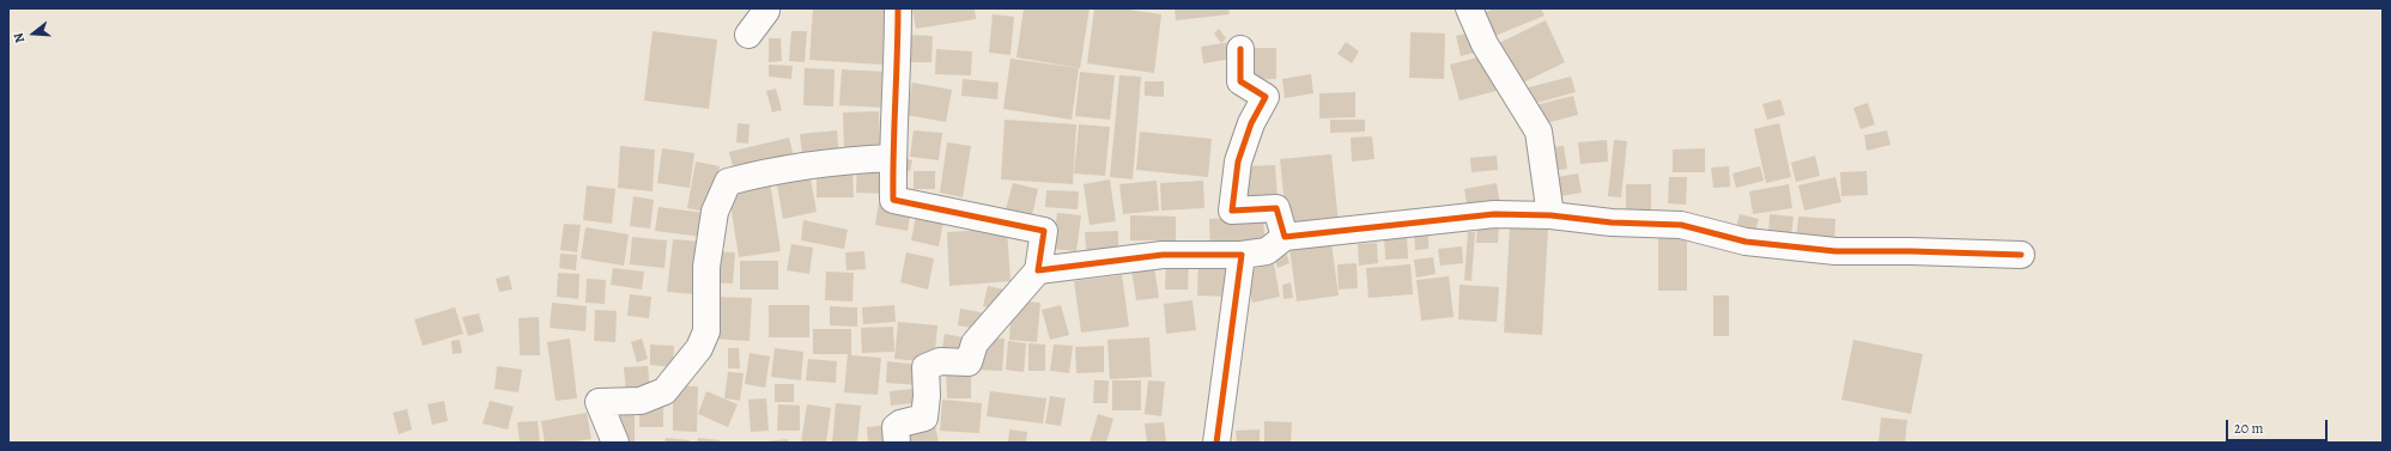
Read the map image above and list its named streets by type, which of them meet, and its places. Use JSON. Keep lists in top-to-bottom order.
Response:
{
  "scale_bar": "20 m",
  "north": "left"
}
